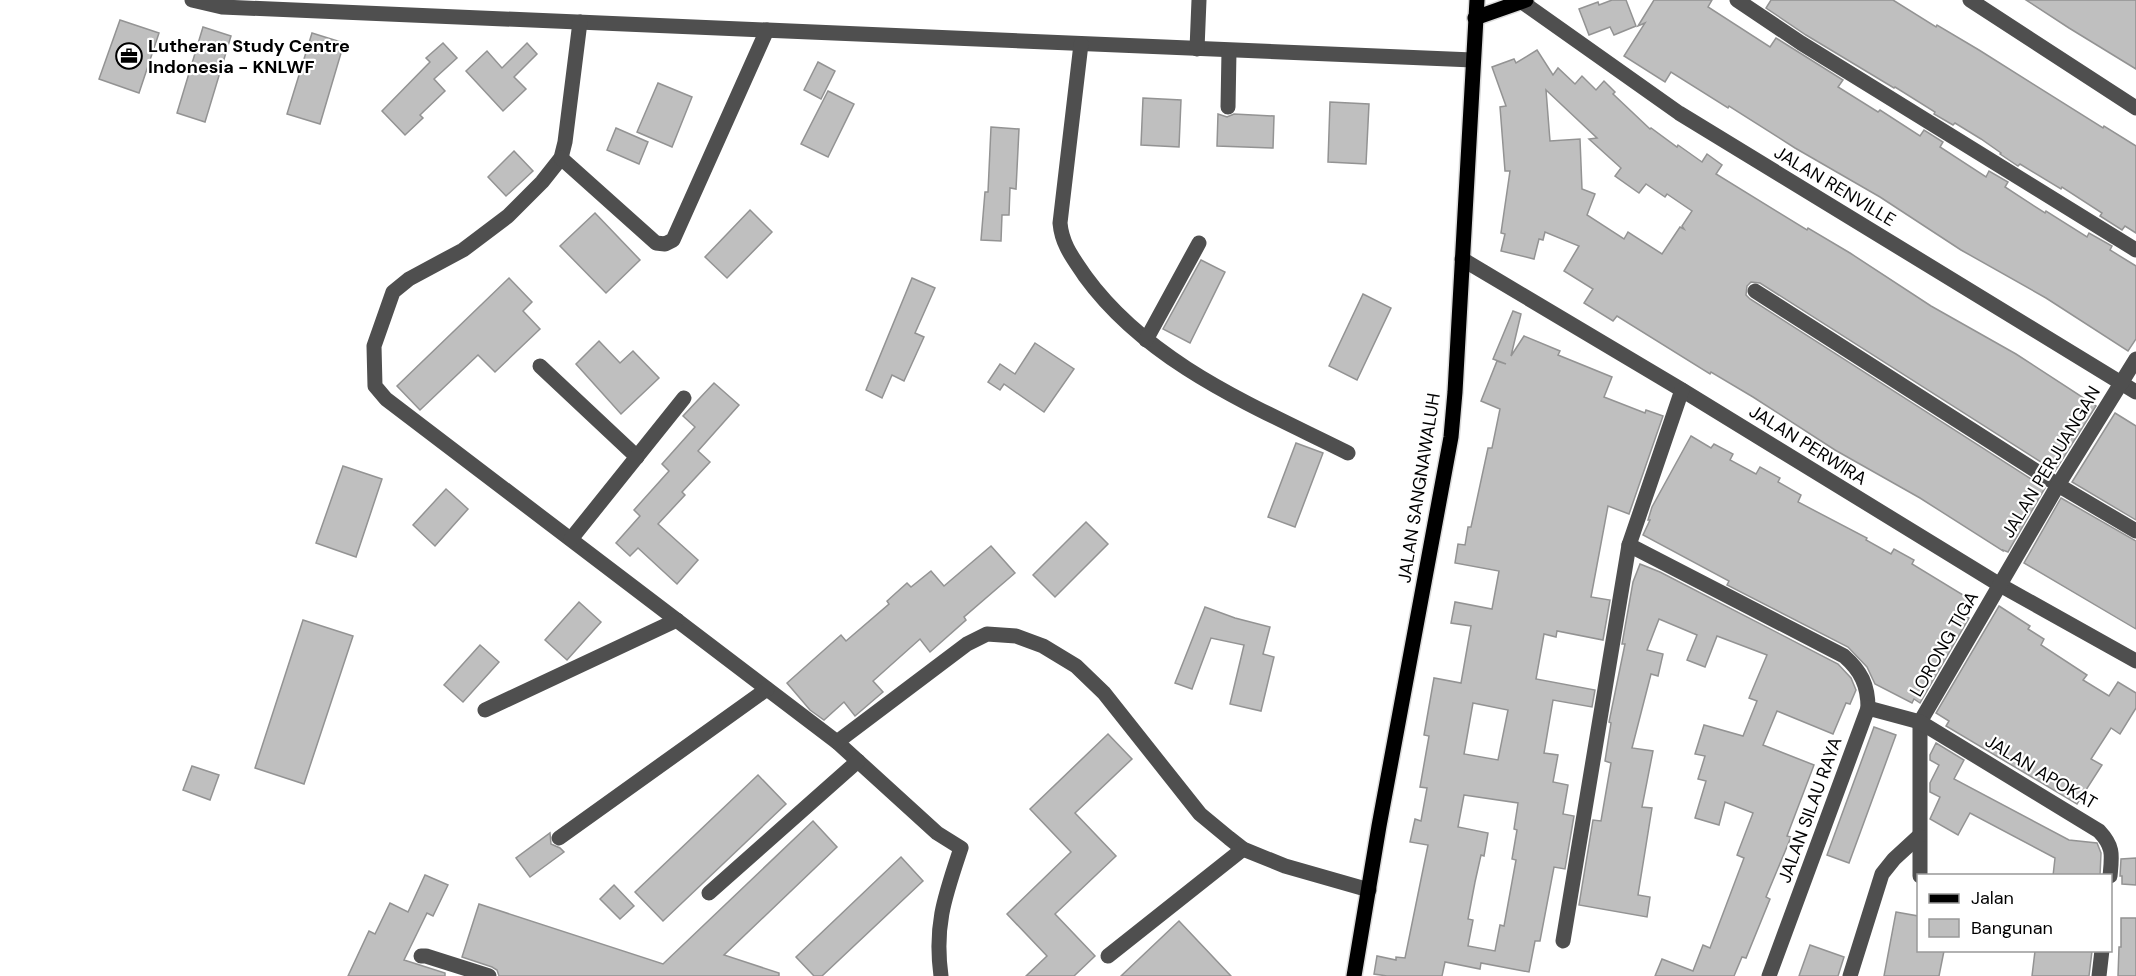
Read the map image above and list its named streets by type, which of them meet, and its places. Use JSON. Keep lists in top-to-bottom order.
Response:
{
  "streets": {
    "main road": ["JALAN SANGNAWALUH"],
    "street": [
      "JALAN RENVILLE",
      "JALAN PERWIRA",
      "JALAN PERJUANGAN",
      "LORONG TIGA",
      "JALAN APOKAT",
      "JALAN SILAU RAYA"
    ]
  },
  "crossings": [
    ["JALAN RENVILLE", "JALAN PERJUANGAN"],
    ["JALAN PERWIRA", "JALAN PERJUANGAN"],
    ["JALAN PERWIRA", "JALAN SANGNAWALUH"],
    ["JALAN PERWIRA", "LORONG TIGA"],
    ["JALAN PERJUANGAN", "LORONG TIGA"],
    ["LORONG TIGA", "JALAN APOKAT"]
  ],
  "places": {
    "office": ["Lutheran Study Centre Indonesia - KNLWF"]
  },
  "legend": ["Jalan", "Bangunan"]
}
